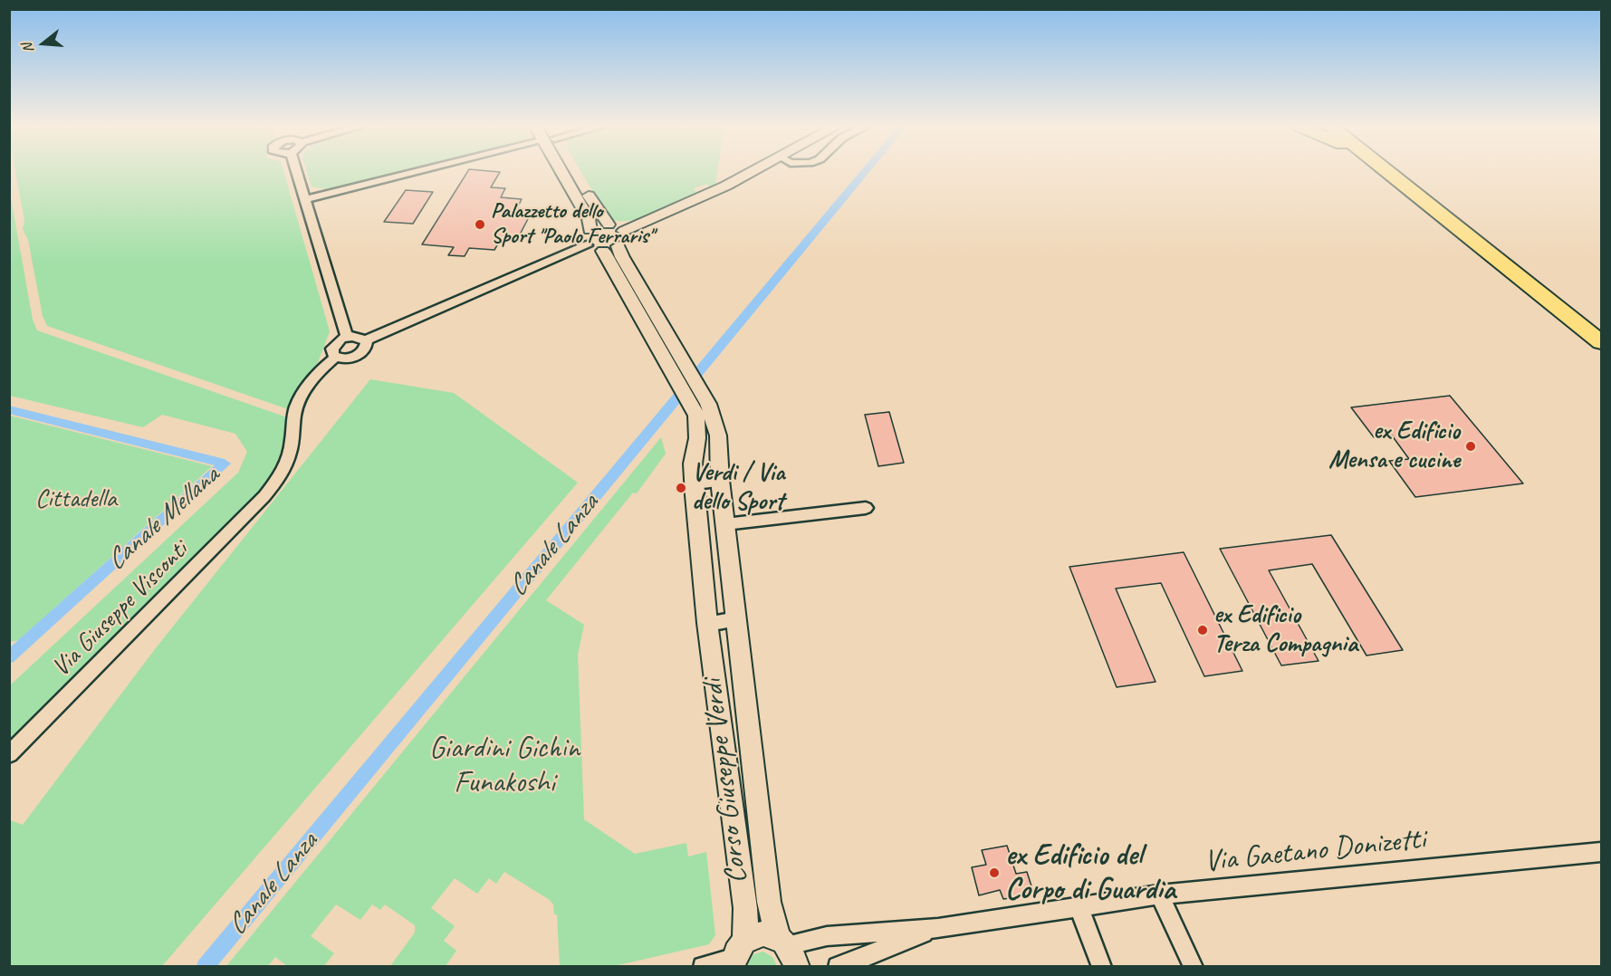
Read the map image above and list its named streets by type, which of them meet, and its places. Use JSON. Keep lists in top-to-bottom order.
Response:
{
  "streets": {
    "street": ["Via Giuseppe Visconti", "Corso Giuseppe Verdi", "Via Gaetano Donizetti"]
  },
  "crossings": [
    ["Corso Giuseppe Verdi", "Via Gaetano Donizetti"]
  ],
  "water": ["Canale Mellana", "Canale Lanza"],
  "parks": ["Cittadella", "Giardini Gichin Funakoshi"],
  "places": [
    "Palazzetto dello Sport \"Paolo Ferraris\"",
    "ex Edificio Mensa e cucine",
    "Verdi / Via dello Sport",
    "ex Edificio Terza Compagnia",
    "ex Edificio del Corpo di Guardia"
  ],
  "north": "left"
}
